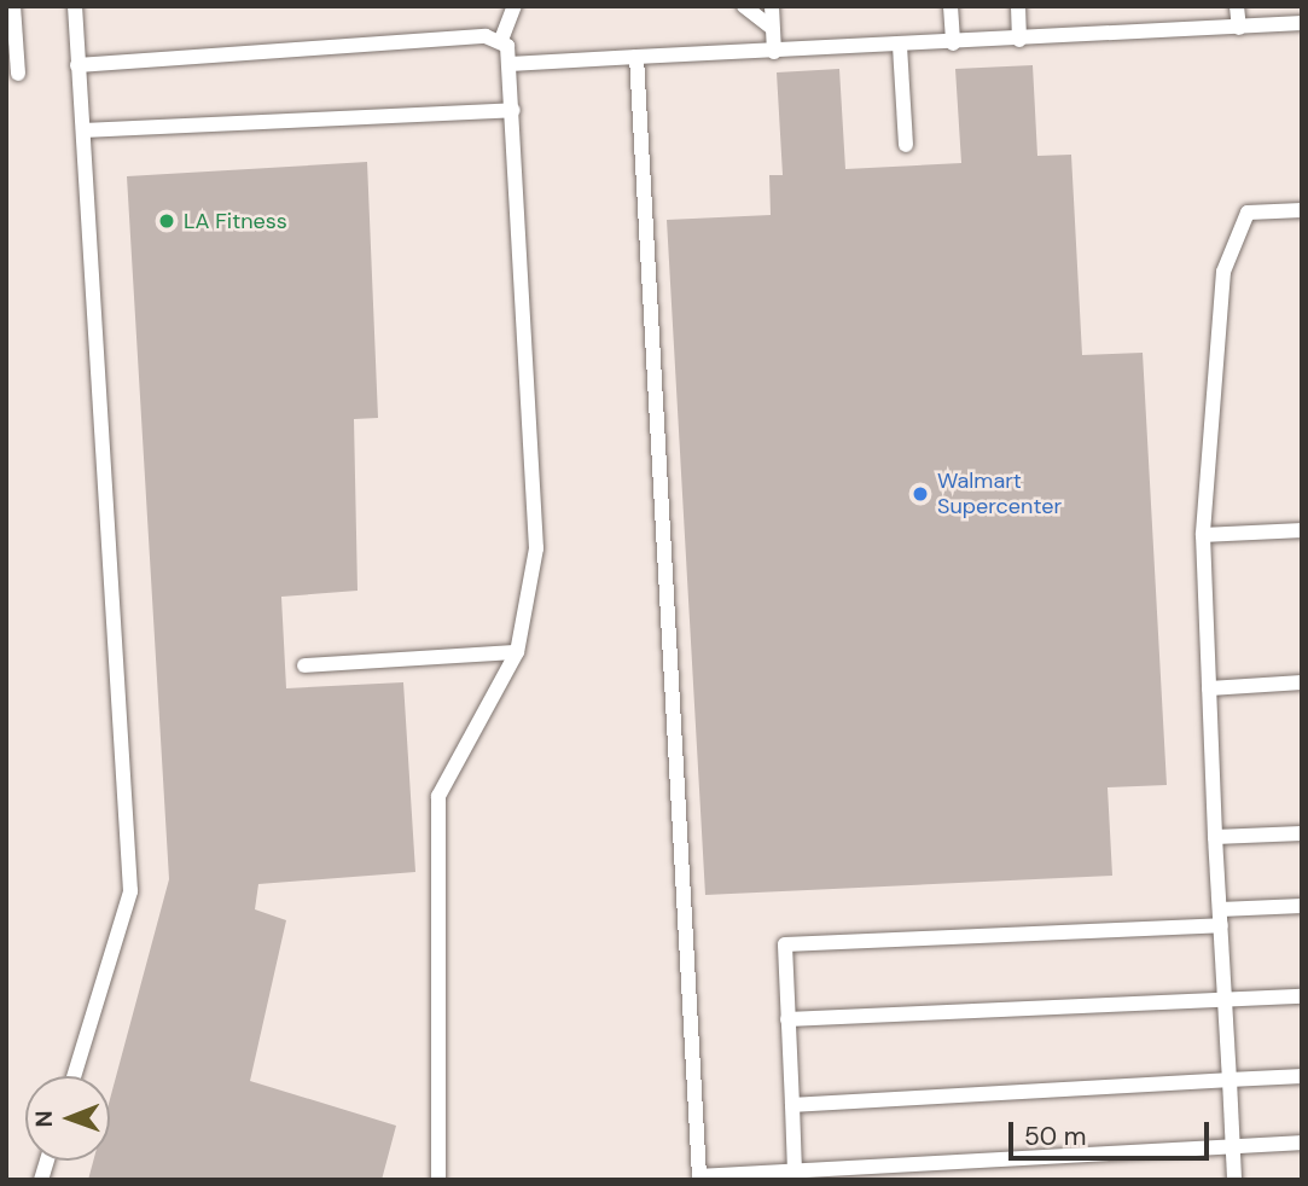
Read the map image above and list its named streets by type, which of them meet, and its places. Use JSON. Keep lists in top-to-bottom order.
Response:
{
  "places": ["LA Fitness", "Walmart Supercenter"],
  "scale_bar": "50 m",
  "north": "left"
}
